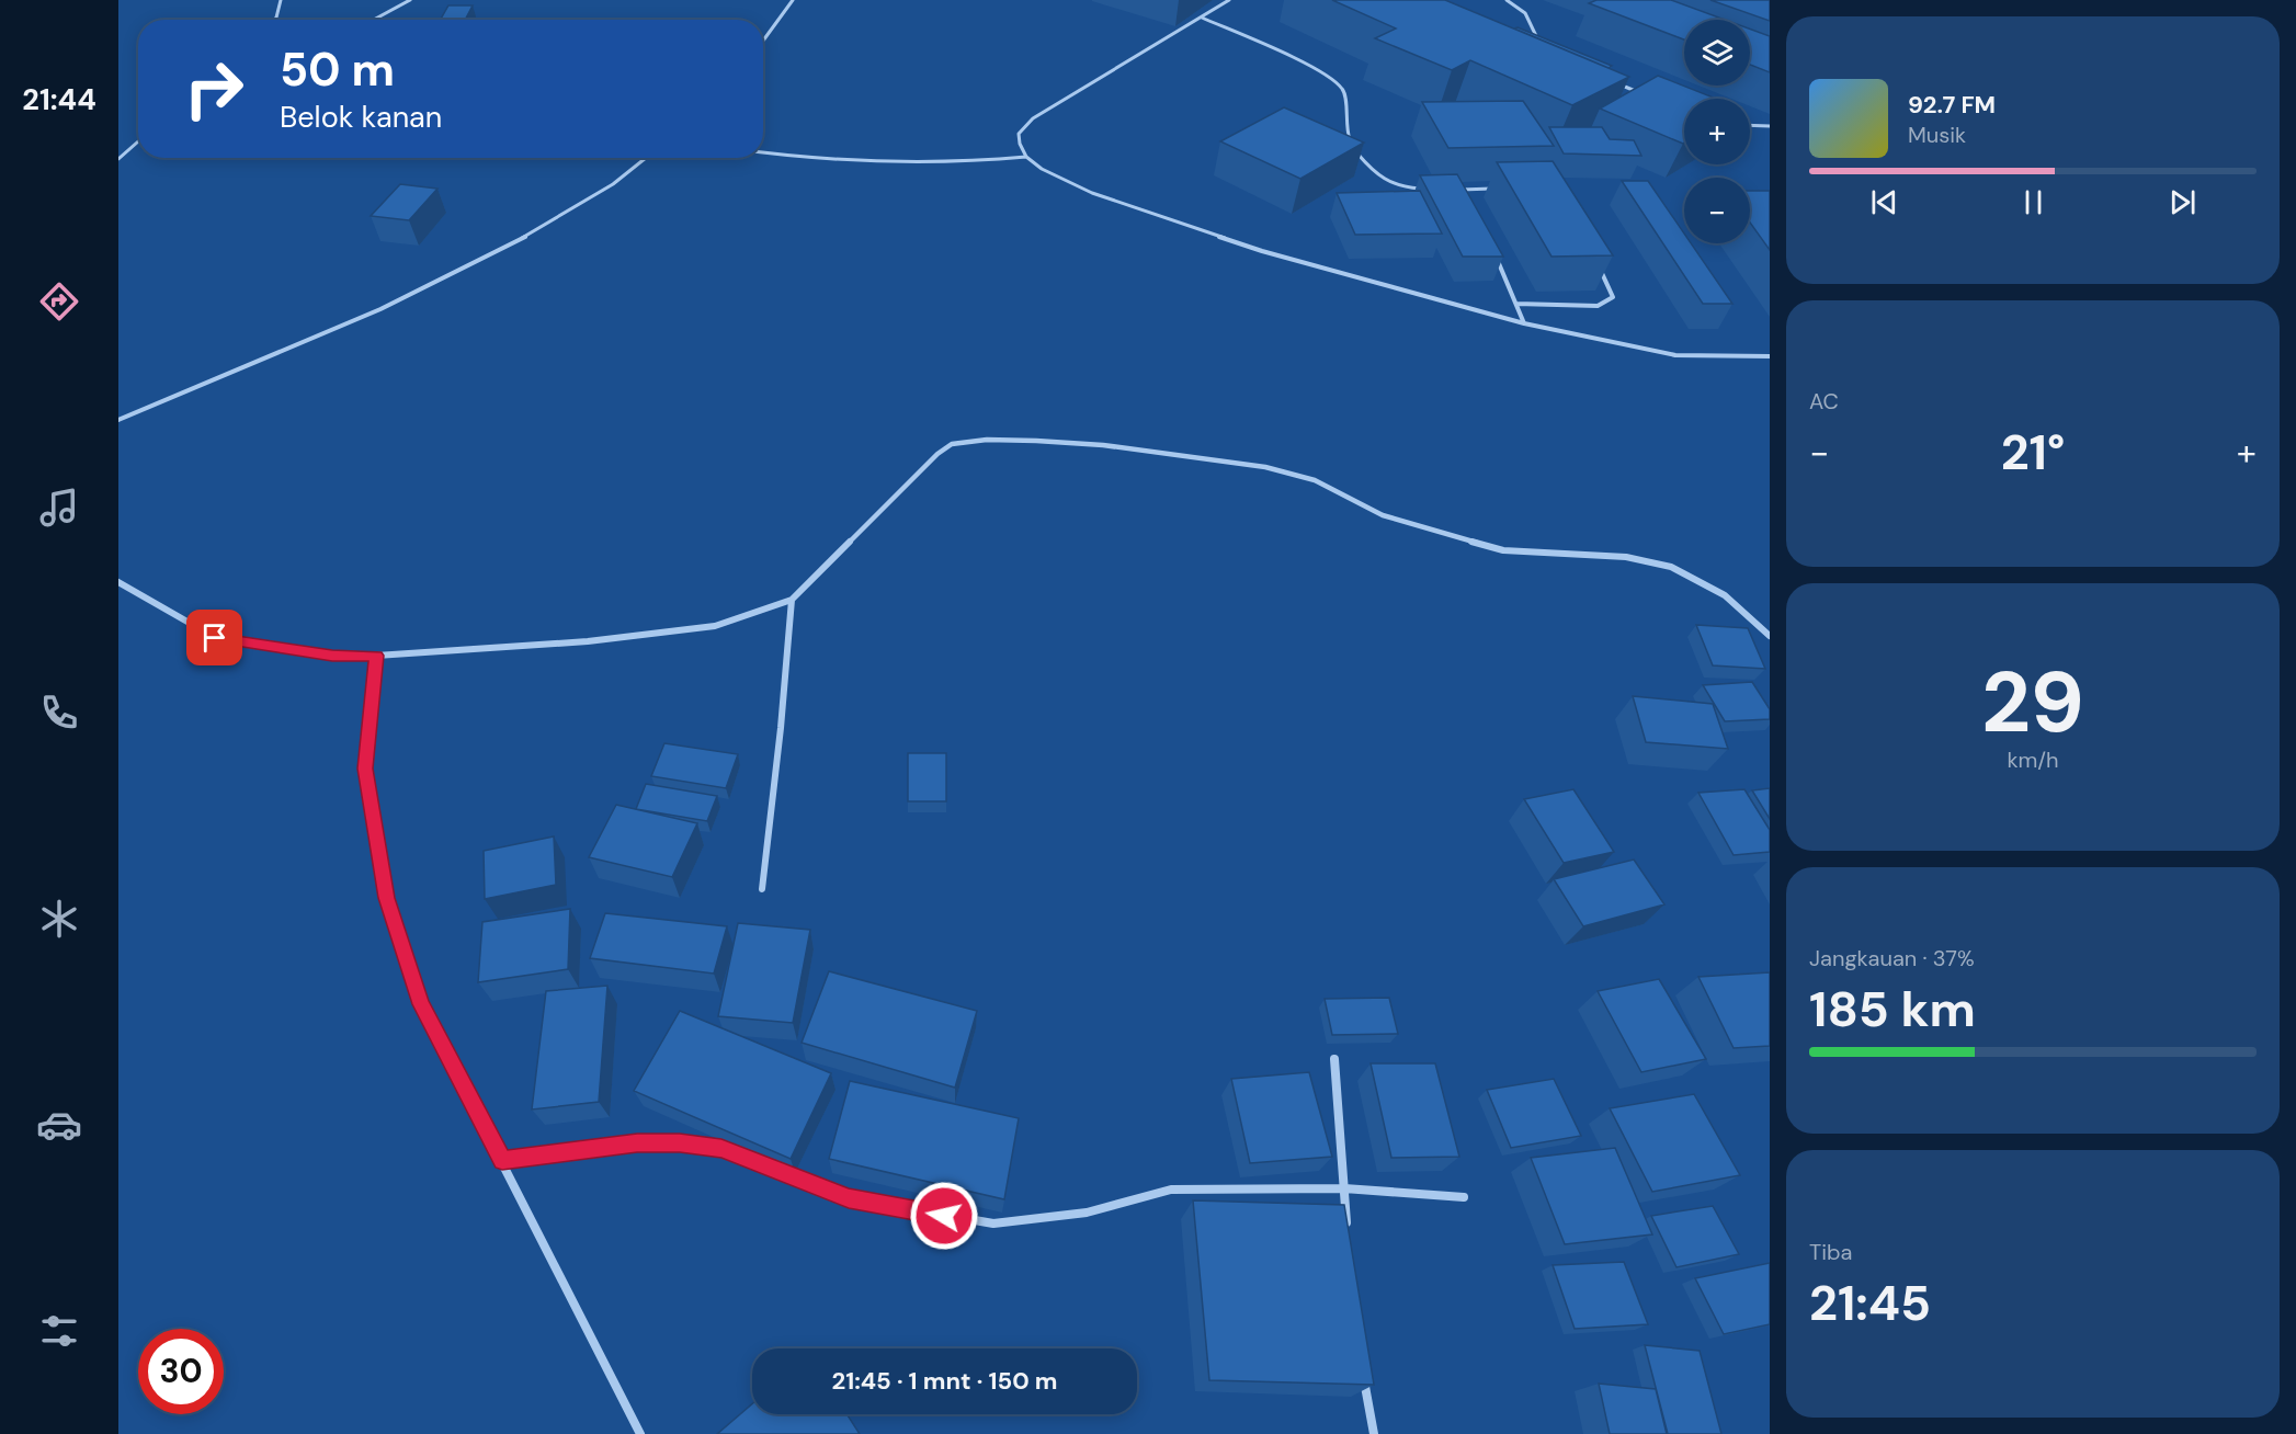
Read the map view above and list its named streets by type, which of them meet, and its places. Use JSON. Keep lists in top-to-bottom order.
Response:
{
  "page": {
    "tabs": "21:44",
    "map_buttons": ["+", "−"],
    "turn": ["50 m", "Belok kanan"],
    "song": ["92.7 FM", "Musik"],
    "tile": [
      "AC",
      ["29", "km/h"],
      ["Jangkauan · 37%", "185 km"],
      ["Tiba", "21:45"]
    ],
    "heat": ["−", "21°", "+"],
    "limit": "30",
    "trip": "21:45 · 1 mnt · 150 m"
  }
}
